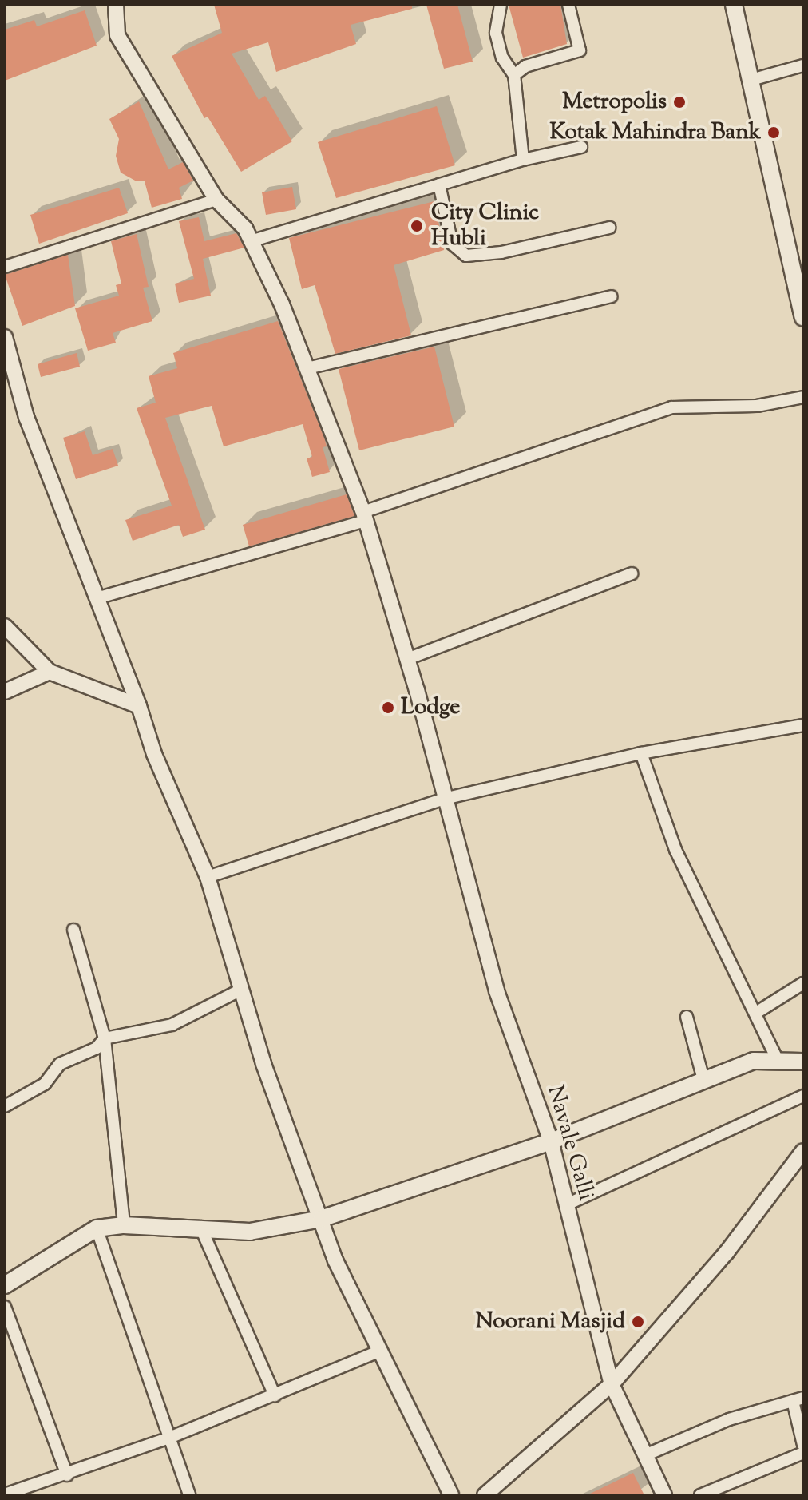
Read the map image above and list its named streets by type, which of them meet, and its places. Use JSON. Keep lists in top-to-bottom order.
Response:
{
  "streets": {
    "street": ["Navale Galli"]
  },
  "places": [
    "Metropolis",
    "Kotak Mahindra Bank",
    "City Clinic Hubli",
    "Lodge",
    "Noorani Masjid"
  ]
}
